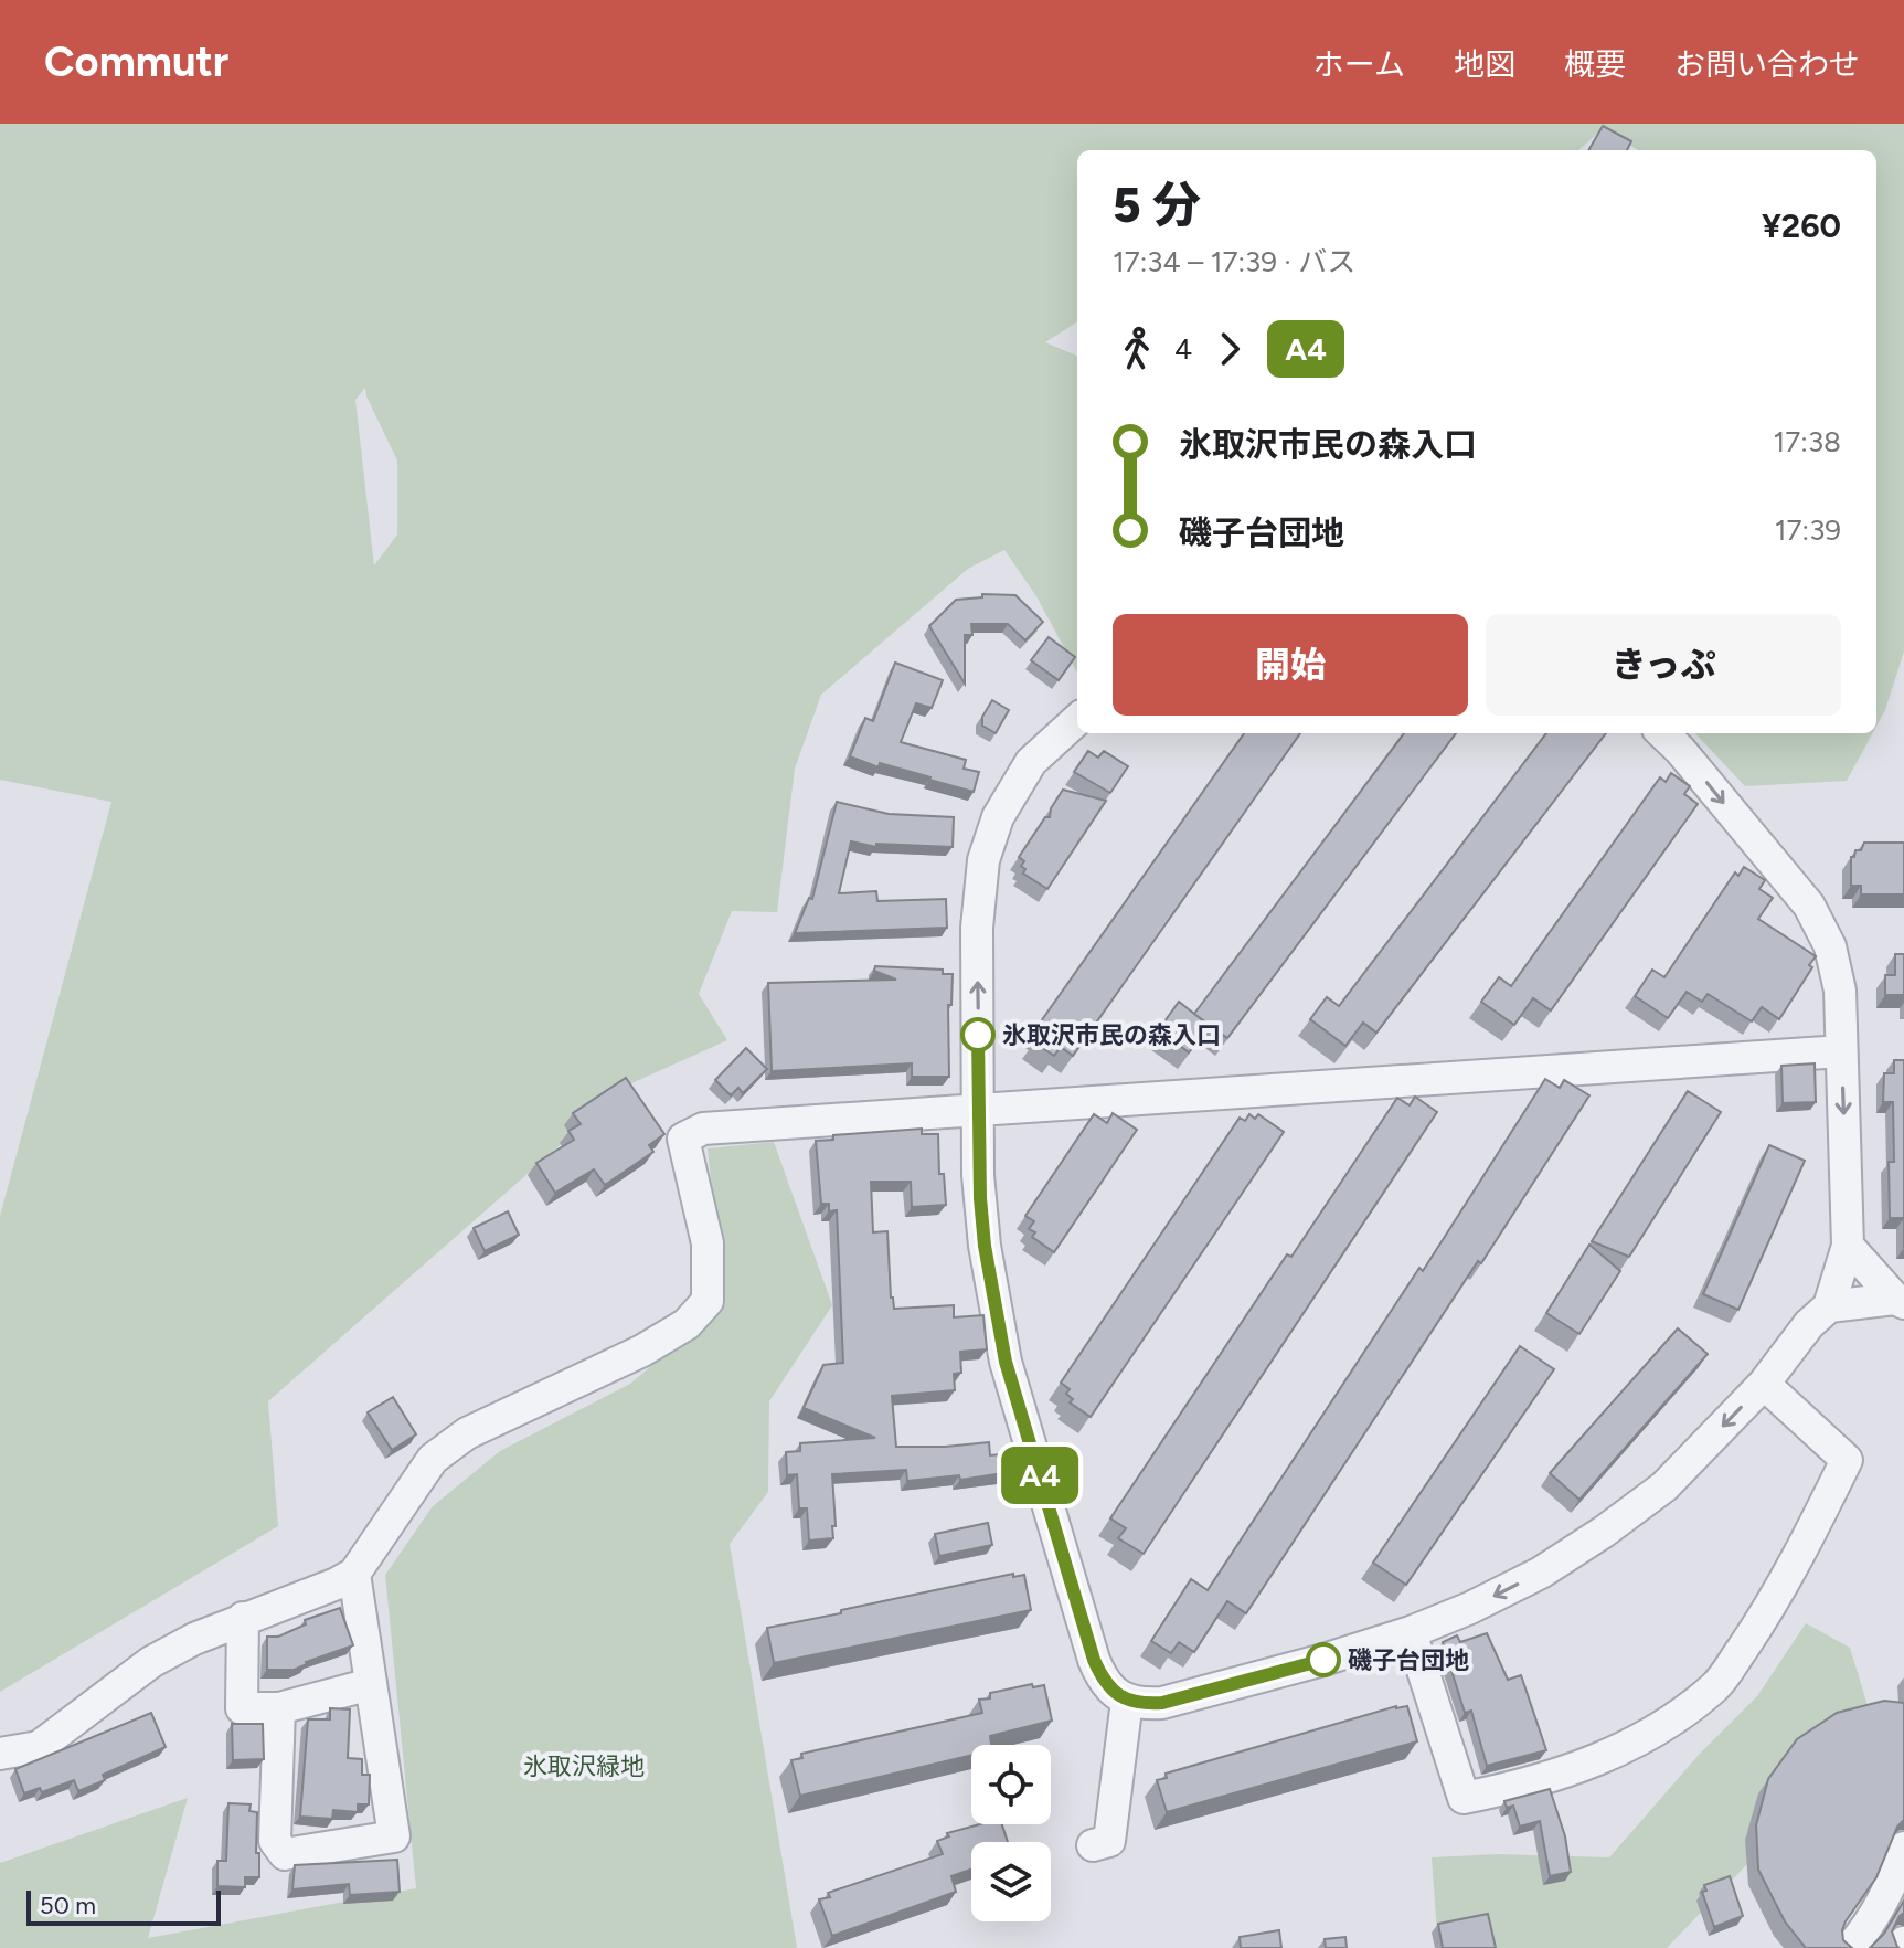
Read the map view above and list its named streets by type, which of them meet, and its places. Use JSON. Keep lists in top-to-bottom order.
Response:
{
  "parks": ["氷取沢緑地"],
  "places": ["氷取沢市民の森入口", "磯子台団地"],
  "lines": ["bus line A4"],
  "scale_bar": "50 m",
  "page": {
    "header": "Commutr",
    "nav": [
      "ホーム",
      "地図",
      "概要",
      "お問い合わせ"
    ],
    "on_map": "A4",
    "heading": ["5 分", "17:34 – 17:39 · バス", "¥260"],
    "legs": ["4", "A4"],
    "list": [
      {
        "name": "氷取沢市民の森入口",
        "value": "17:38"
      },
      {
        "name": "磯子台団地",
        "value": "17:39"
      }
    ],
    "buttons": ["開始", "きっぷ"],
    "scale": "50 m"
  }
}
